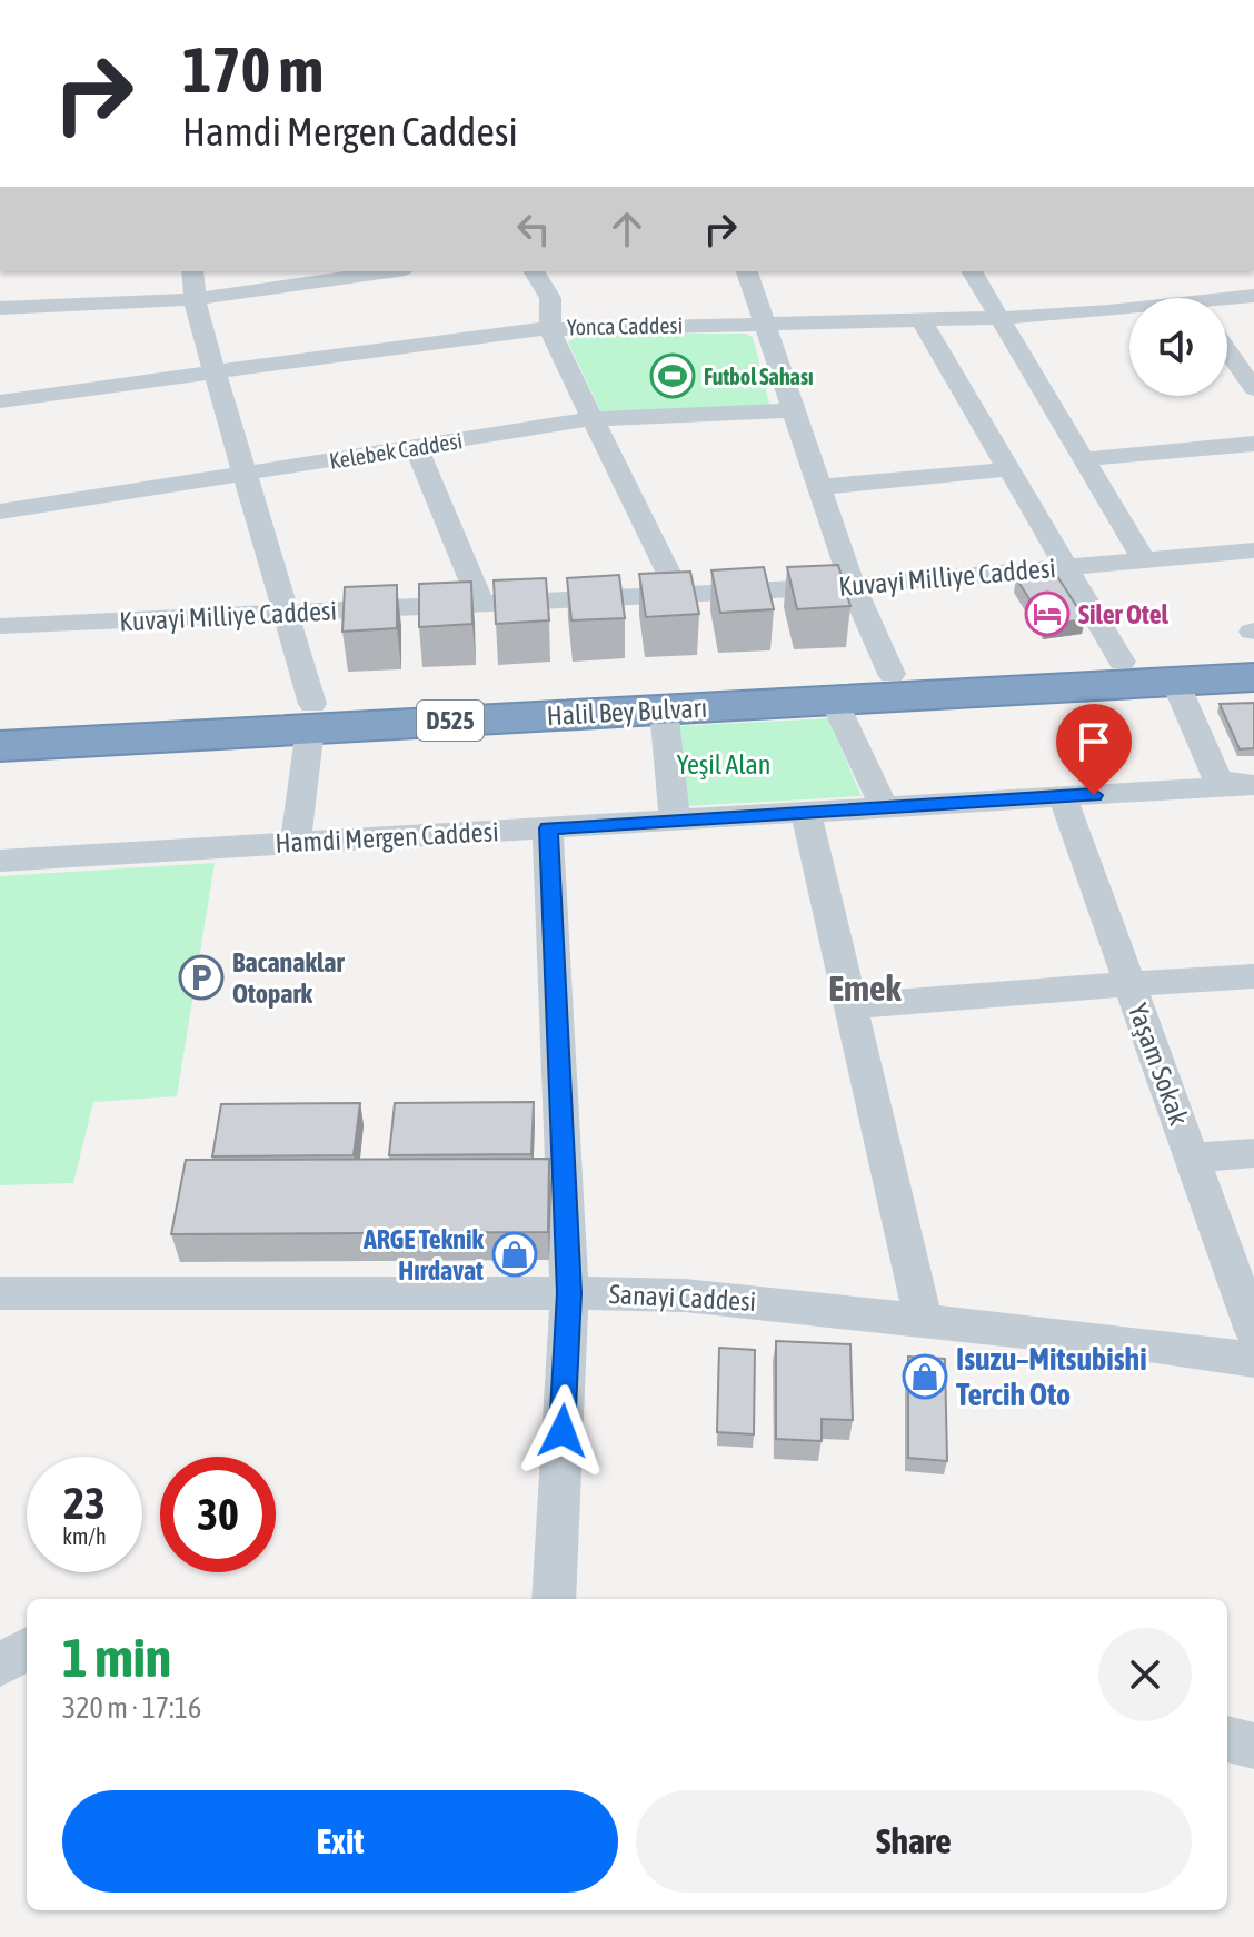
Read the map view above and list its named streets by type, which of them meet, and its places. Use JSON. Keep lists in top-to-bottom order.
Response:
{
  "streets": {
    "highway": ["Halil Bey Bulvarı", "D525"],
    "street": [
      "Yonca Caddesi",
      "Kelebek Caddesi",
      "Kuvayi Milliye Caddesi",
      "Hamdi Mergen Caddesi",
      "Yaşam Sokak",
      "Sanayi Caddesi"
    ]
  },
  "crossings": [
    ["Hamdi Mergen Caddesi", "Yaşam Sokak"]
  ],
  "districts": ["Emek"],
  "parks": ["Yeşil Alan"],
  "places": {
    "sports": ["Futbol Sahası"],
    "hotel": ["Siler Otel"],
    "parking": ["Bacanaklar Otopark"],
    "shop": ["ARGE Teknik Hırdavat", "Isuzu–Mitsubishi Tercih Oto"]
  },
  "page": {
    "turn": ["170 m", "Hamdi Mergen Caddesi"],
    "speed": "23 km/h",
    "limit": "30",
    "heading": ["1 min", "320 m · 17:16"],
    "buttons": ["Exit", "Share"]
  }
}
